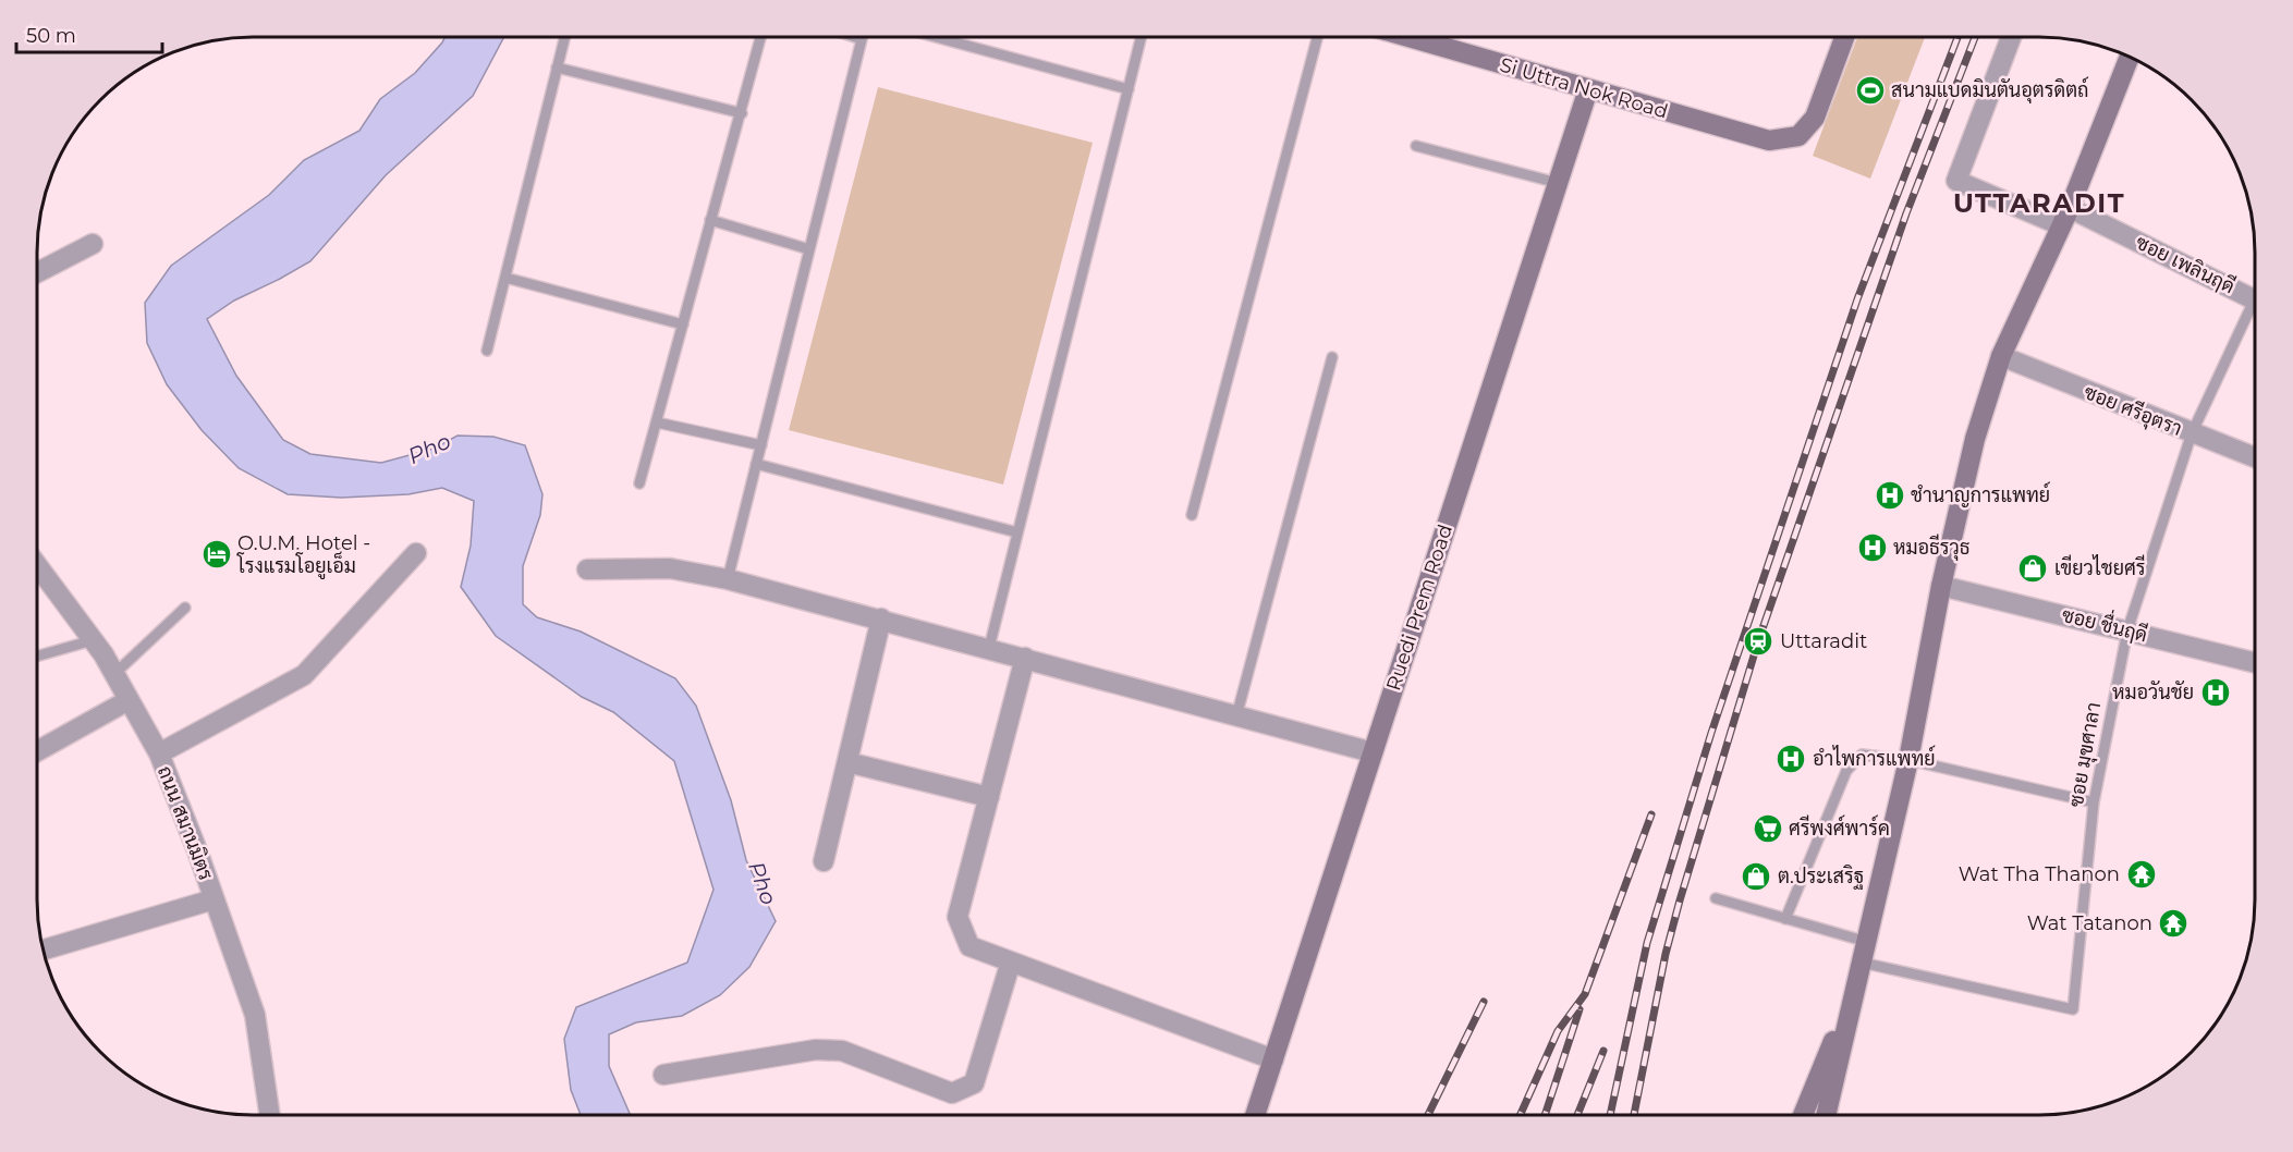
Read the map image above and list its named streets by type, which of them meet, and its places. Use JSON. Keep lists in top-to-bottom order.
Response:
{
  "streets": {
    "street": [
      "Si Uttra Nok Road",
      "ซอย เพลินฤดี",
      "ซอย ศรีอุตรา",
      "Ruedi Prem Road",
      "ซอย ชื่นฤดี",
      "ถนน สมานมิตร"
    ],
    "lane": ["ซอย มุขศาลา"]
  },
  "crossings": [
    ["Si Uttra Nok Road", "Ruedi Prem Road"],
    ["ซอย ศรีอุตรา", "ซอย มุขศาลา"],
    ["ซอย ชื่นฤดี", "ซอย มุขศาลา"]
  ],
  "districts": ["UTTARADIT"],
  "water": ["Pho"],
  "places": {
    "sports": ["สนามแบดมินตันอุตรดิตถ์"],
    "hospital": [
      "ชำนาญการแพทย์",
      "หมอธีรวุธ",
      "หมอวันชัย",
      "อำไพการแพทย์"
    ],
    "hotel": ["O.U.M. Hotel - โรงแรมโอยูเอ็ม"],
    "shop": ["เขียวไชยศรี", "ต.ประเสริฐ"],
    "station": ["Uttaradit"],
    "supermarket": ["ศรีพงศ์พาร์ค"],
    "temple": ["Wat Tha Thanon", "Wat Tatanon"]
  },
  "scale_bar": "50 m"
}
